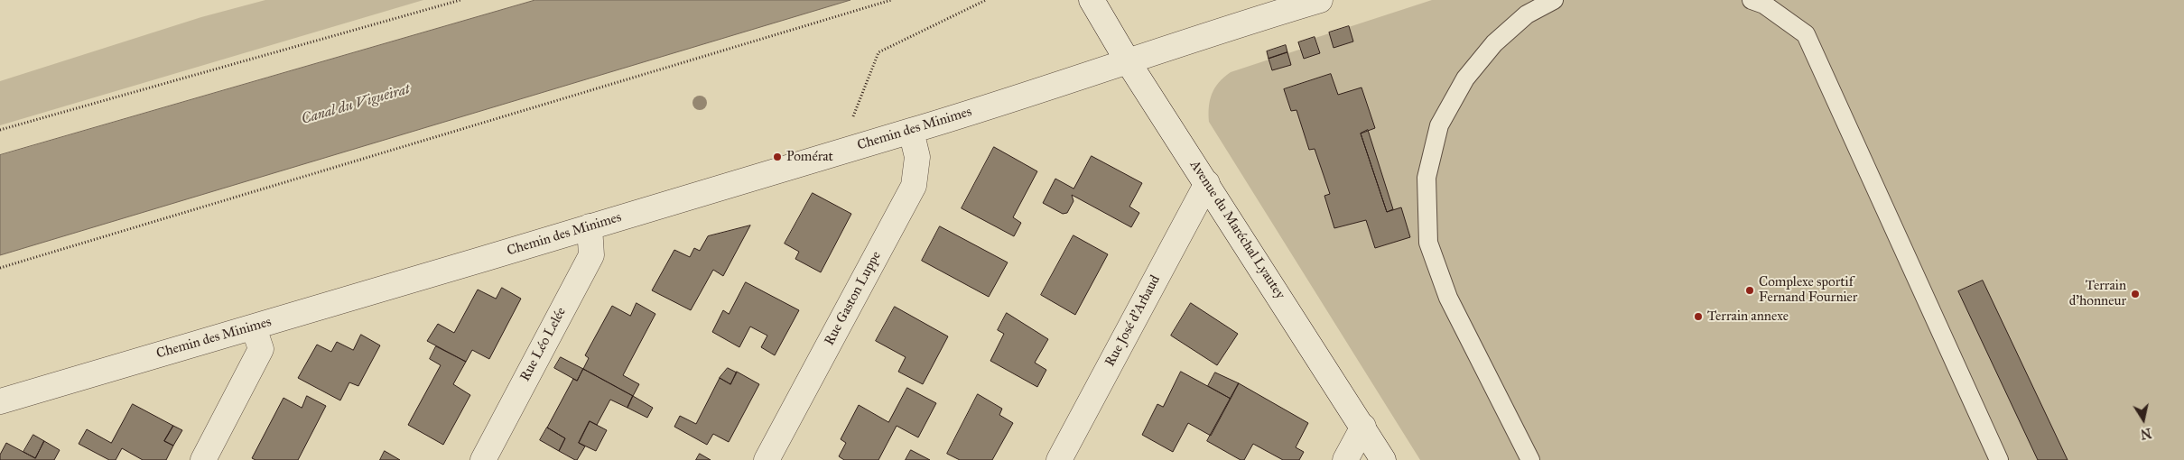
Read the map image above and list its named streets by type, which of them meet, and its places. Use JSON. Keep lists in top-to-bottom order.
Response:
{
  "streets": {
    "street": [
      "Chemin des Minimes",
      "Avenue du Maréchal Lyautey",
      "Rue Gaston Luppe",
      "Rue José d'Arbaud",
      "Rue Léo Lelée"
    ]
  },
  "crossings": [
    ["Chemin des Minimes", "Avenue du Maréchal Lyautey"],
    ["Chemin des Minimes", "Rue Gaston Luppe"],
    ["Chemin des Minimes", "Rue Léo Lelée"],
    ["Avenue du Maréchal Lyautey", "Rue José d'Arbaud"]
  ],
  "water": ["Canal du Vigueirat"],
  "places": [
    "Pomérat",
    "Complexe sportif Fernand Fournier",
    "Terrain d'honneur",
    "Terrain annexe"
  ],
  "north": "bottom"
}
